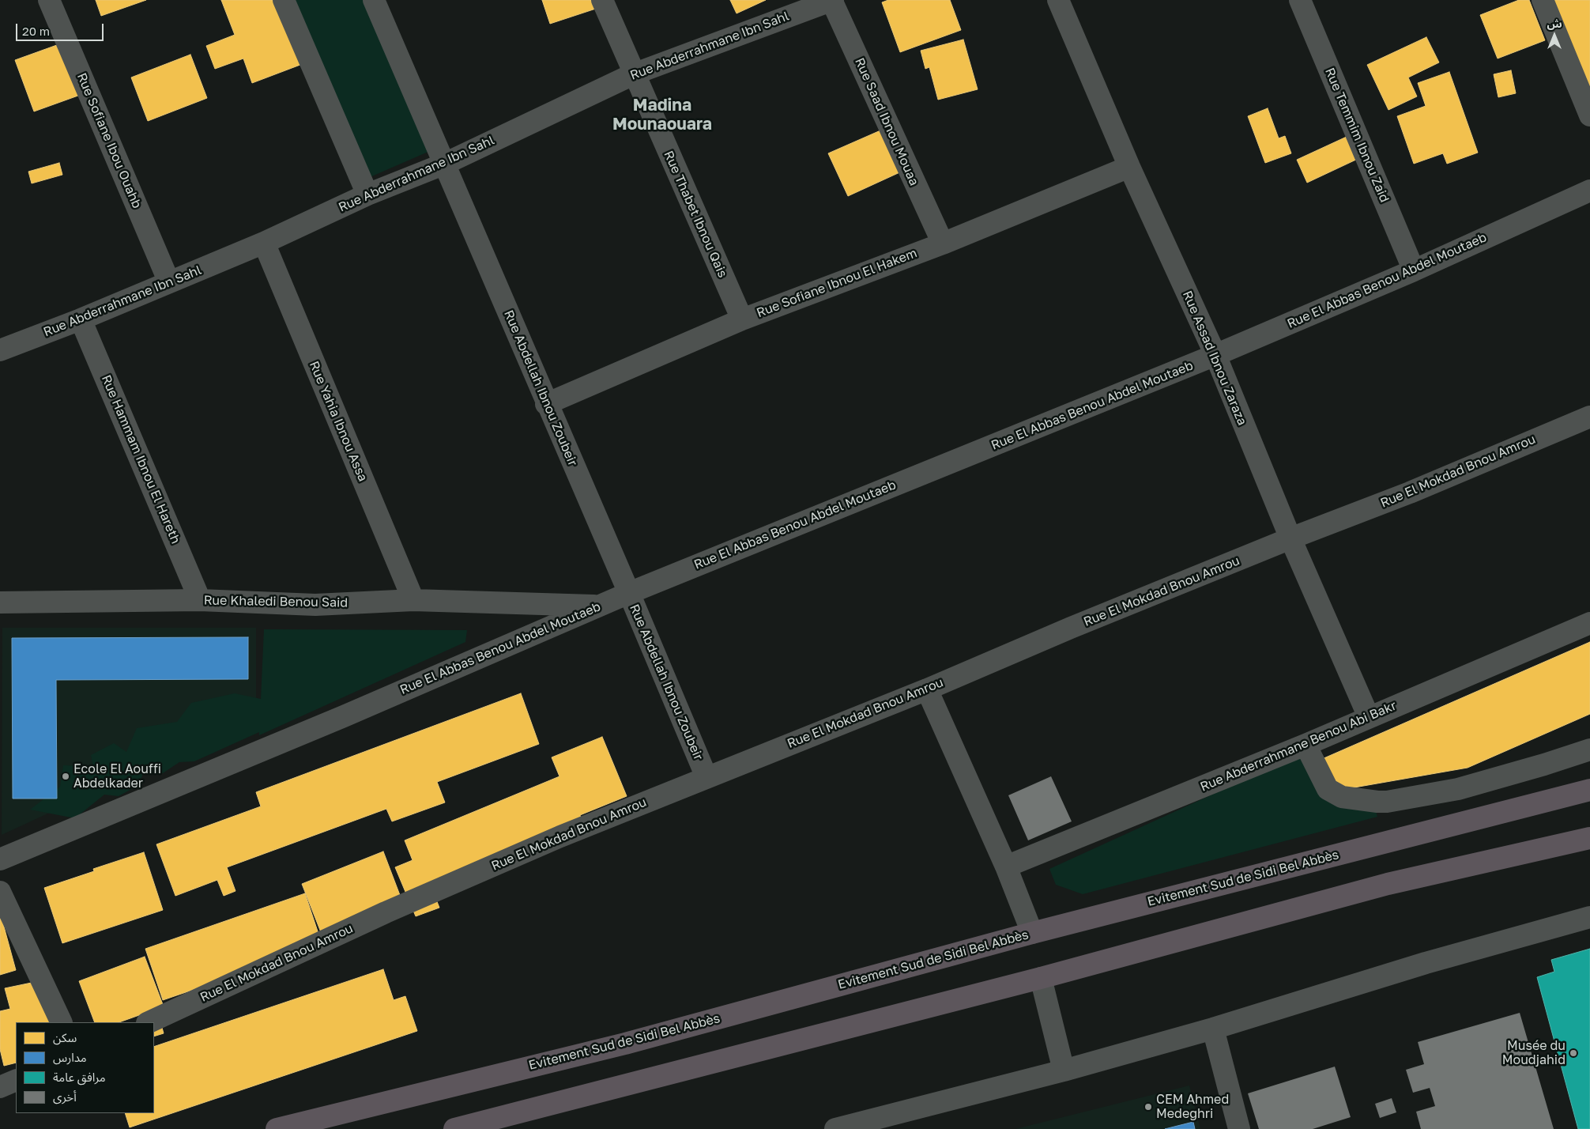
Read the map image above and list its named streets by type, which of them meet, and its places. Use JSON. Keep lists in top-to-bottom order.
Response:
{
  "streets": {
    "highway": ["Evitement Sud de Sidi Bel Abbès"],
    "street": [
      "Rue Abderrahmane Ibn Sahl",
      "Rue Saad Ibnou Mouaa",
      "Rue Temmim Ibnou Zaid",
      "Rue Sofiane Ibou Ouahb",
      "Rue Thabet Ibnou Qais",
      "Rue El Abbas Benou Abdel Moutaeb",
      "Rue Sofiane Ibnou El Hakem",
      "Rue Assad Ibnou Zaraza",
      "Rue Abdellah Ibnou Zoubeir",
      "Rue Yahia Ibnou Assa",
      "Rue Hammam Ibnou El Hareth",
      "Rue El Mokdad Bnou Amrou",
      "Rue Khaledi Benou Said",
      "Rue Abderrahmane Benou Abi Bakr"
    ]
  },
  "crossings": [
    ["Rue Abderrahmane Ibn Sahl", "Rue Saad Ibnou Mouaa"],
    ["Rue Abderrahmane Ibn Sahl", "Rue Sofiane Ibou Ouahb"],
    ["Rue Abderrahmane Ibn Sahl", "Rue Thabet Ibnou Qais"],
    ["Rue Abderrahmane Ibn Sahl", "Rue Abdellah Ibnou Zoubeir"],
    ["Rue Abderrahmane Ibn Sahl", "Rue Yahia Ibnou Assa"],
    ["Rue Abderrahmane Ibn Sahl", "Rue Hammam Ibnou El Hareth"],
    ["Rue Saad Ibnou Mouaa", "Rue Sofiane Ibnou El Hakem"],
    ["Rue Temmim Ibnou Zaid", "Rue El Abbas Benou Abdel Moutaeb"],
    ["Rue Thabet Ibnou Qais", "Rue Sofiane Ibnou El Hakem"],
    ["Rue El Abbas Benou Abdel Moutaeb", "Rue Assad Ibnou Zaraza"],
    ["Rue El Abbas Benou Abdel Moutaeb", "Rue Abdellah Ibnou Zoubeir"],
    ["Rue El Abbas Benou Abdel Moutaeb", "Rue Khaledi Benou Said"],
    ["Rue Sofiane Ibnou El Hakem", "Rue Assad Ibnou Zaraza"],
    ["Rue Sofiane Ibnou El Hakem", "Rue Abdellah Ibnou Zoubeir"],
    ["Rue Assad Ibnou Zaraza", "Rue El Mokdad Bnou Amrou"],
    ["Rue Assad Ibnou Zaraza", "Rue Abderrahmane Benou Abi Bakr"],
    ["Rue Abdellah Ibnou Zoubeir", "Rue El Mokdad Bnou Amrou"],
    ["Rue Yahia Ibnou Assa", "Rue Khaledi Benou Said"],
    ["Rue Hammam Ibnou El Hareth", "Rue Khaledi Benou Said"]
  ],
  "districts": ["Madina Mounaouara"],
  "places": ["Ecole El Aouffi Abdelkader", "Musée du Moudjahid", "CEM Ahmed Medeghri"],
  "legend": [
    "سكن",
    "مدارس",
    "مرافق عامة",
    "أخرى"
  ],
  "scale_bar": "20 m",
  "north": "top"
}
